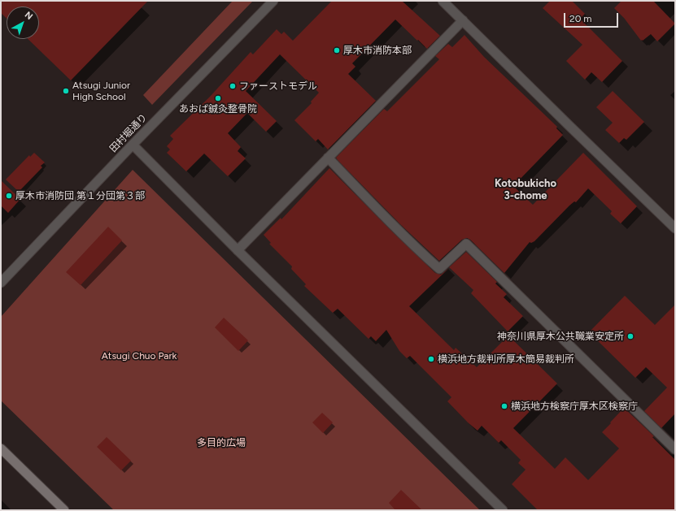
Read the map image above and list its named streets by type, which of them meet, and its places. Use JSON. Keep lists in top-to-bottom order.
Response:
{
  "streets": {
    "street": ["田村堀通り"]
  },
  "districts": ["Kotobukicho 3-chome"],
  "parks": ["Atsugi Chuo Park", "多目的広場"],
  "places": [
    "厚木市消防本部",
    "ファーストモデル",
    "Atsugi Junior High School",
    "あおば鍼灸整骨院",
    "厚木市消防団 第１分団第３部",
    "神奈川県厚木公共職業安定所",
    "横浜地方裁判所厚木簡易裁判所",
    "横浜地方検察庁厚木区検察庁"
  ],
  "scale_bar": "20 m",
  "north": "top right"
}
